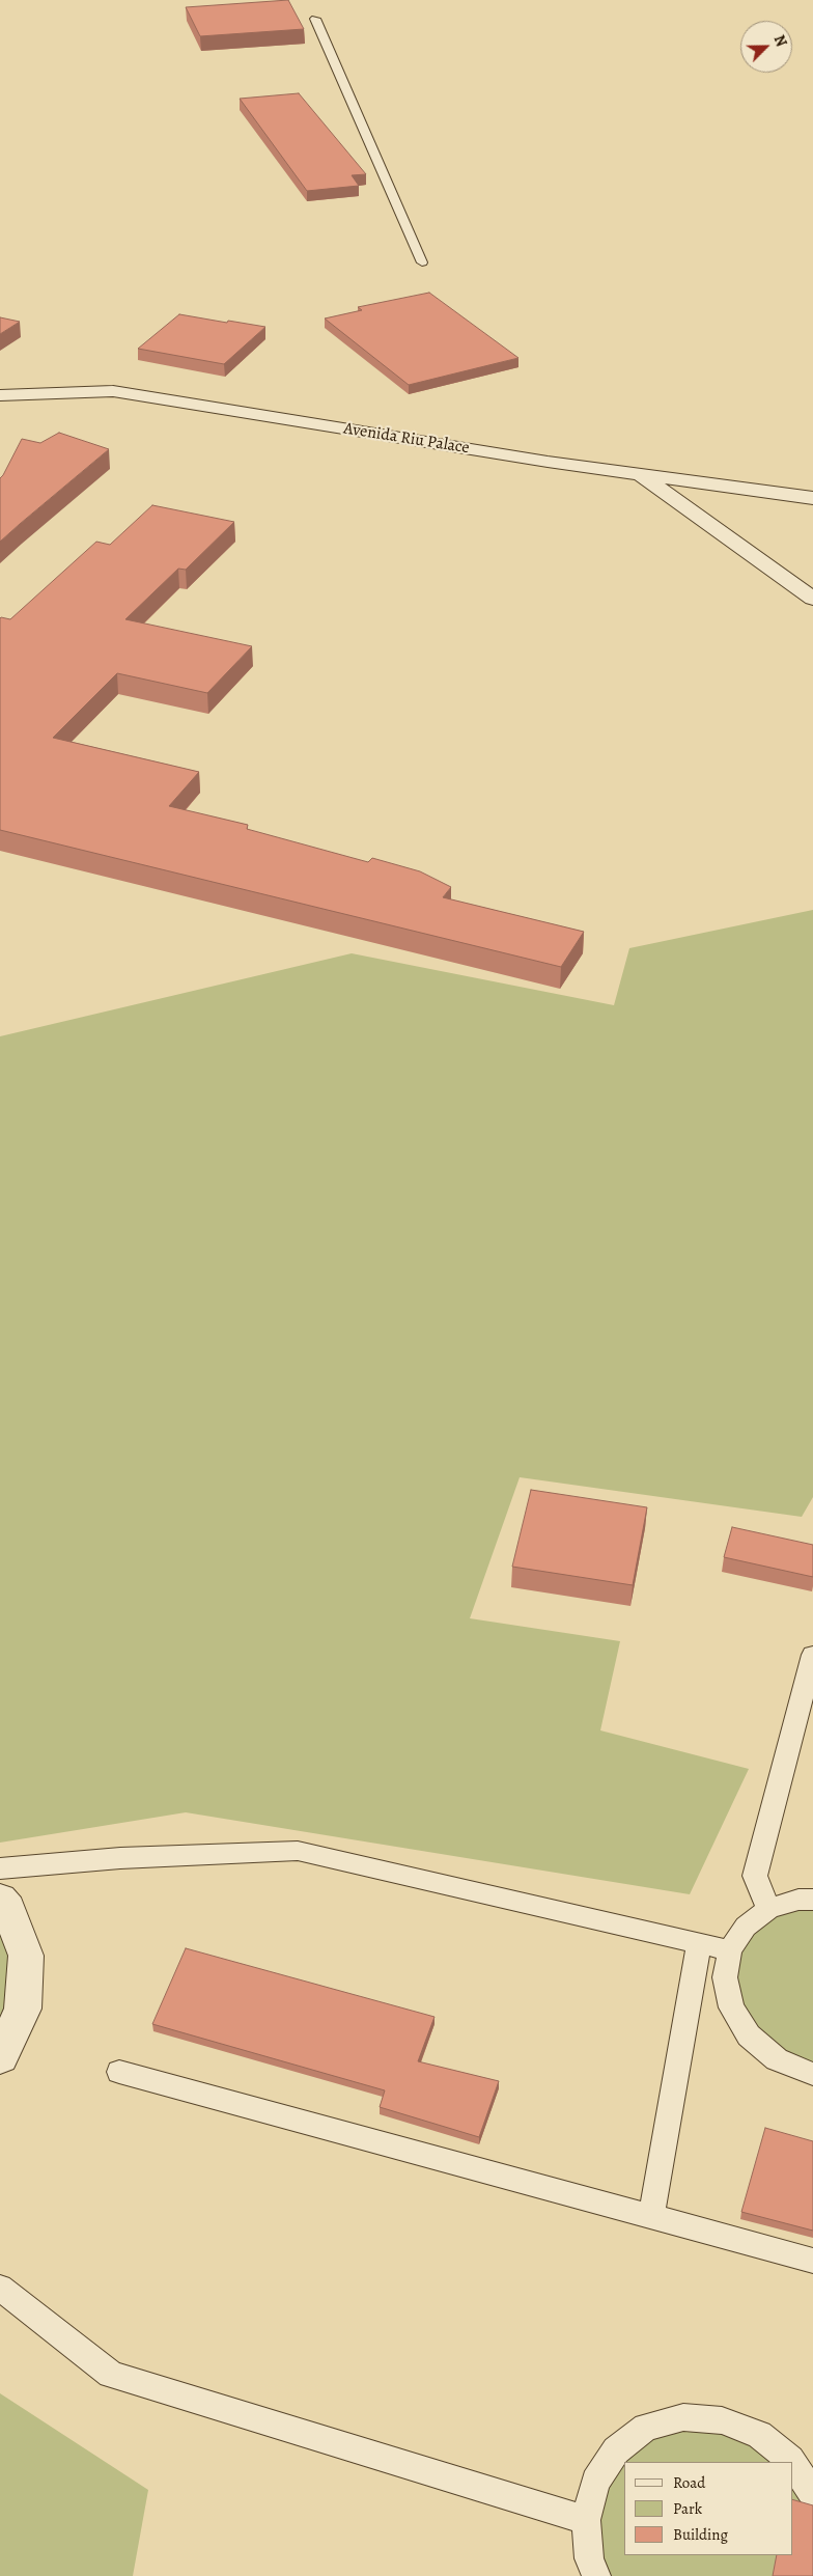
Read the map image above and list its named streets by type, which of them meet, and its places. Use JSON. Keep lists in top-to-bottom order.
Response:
{
  "streets": {
    "street": ["Avenida Riu Palace"]
  },
  "legend": ["Road", "Park", "Building"],
  "north": "top right"
}
